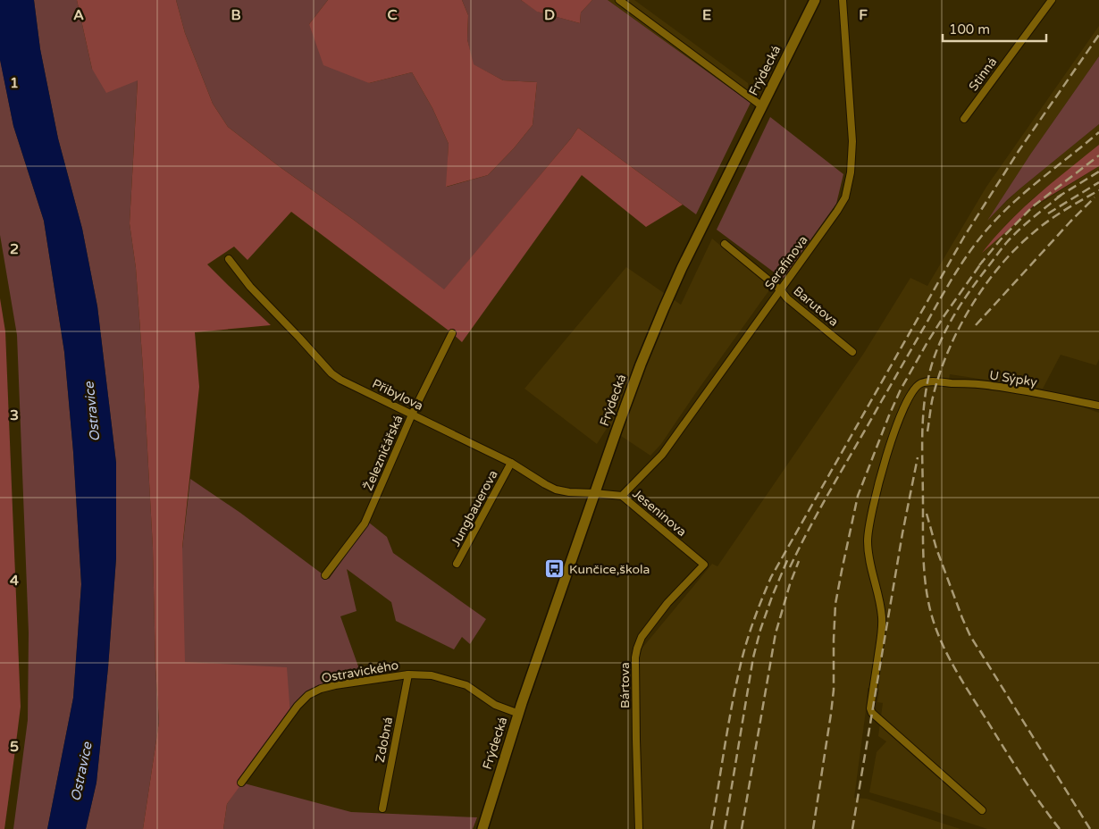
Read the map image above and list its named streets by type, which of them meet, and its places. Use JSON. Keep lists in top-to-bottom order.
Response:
{
  "streets": {
    "main road": ["Frýdecká"],
    "street": [
      "Stinná",
      "Serafinova",
      "Barutova",
      "U Sýpky",
      "Přibylova",
      "Železničářská",
      "Jungbauerova",
      "Jeseninova",
      "Ostravického",
      "Bártova",
      "Zdobná"
    ]
  },
  "crossings": [
    ["Frýdecká", "Přibylova"],
    ["Frýdecká", "Jeseninova"],
    ["Frýdecká", "Ostravického"],
    ["Serafinova", "Barutova"],
    ["Serafinova", "Jeseninova"],
    ["Přibylova", "Železničářská"],
    ["Přibylova", "Jungbauerova"],
    ["Přibylova", "Jeseninova"],
    ["Jeseninova", "Bártova"],
    ["Ostravického", "Zdobná"]
  ],
  "water": ["Ostravice"],
  "places": {
    "bus stop": ["Kunčice,škola"]
  },
  "scale_bar": "100 m",
  "grid": {
    "columns": [
      "A",
      "B",
      "C",
      "D",
      "E",
      "F"
    ],
    "rows": [
      "1",
      "2",
      "3",
      "4",
      "5"
    ]
  }
}
